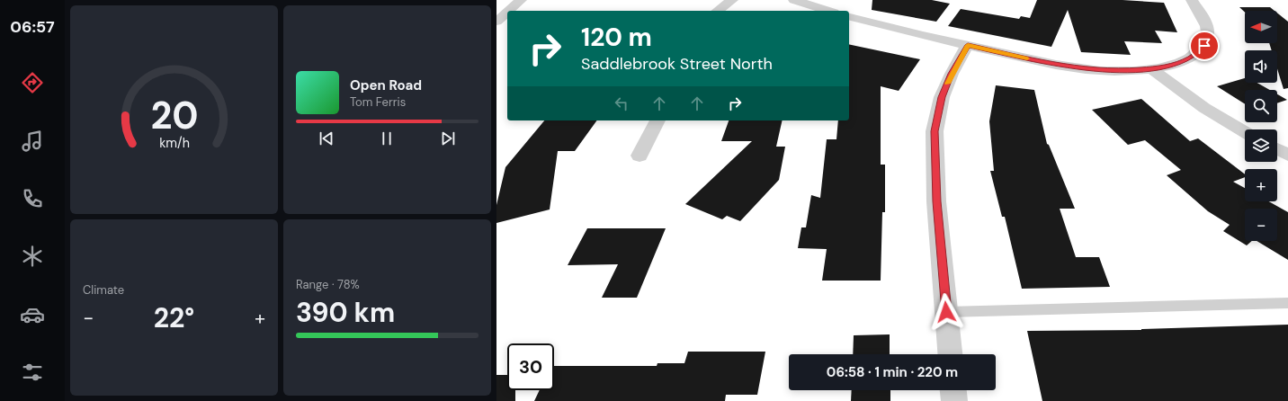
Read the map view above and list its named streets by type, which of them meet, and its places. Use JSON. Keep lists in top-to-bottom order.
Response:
{
  "north": "left",
  "page": {
    "tabs": "06:57",
    "map_buttons": ["+", "−"],
    "turn": ["120 m", "Saddlebrook Street North"],
    "song": ["Open Road", "Tom Ferris"],
    "tile": [
      "Climate",
      ["Range · 78%", "390 km"]
    ],
    "heat": ["−", "22°", "+"],
    "limit": "30",
    "trip": "06:58 · 1 min · 220 m",
    "gauge": ["20", "km/h"]
  }
}
